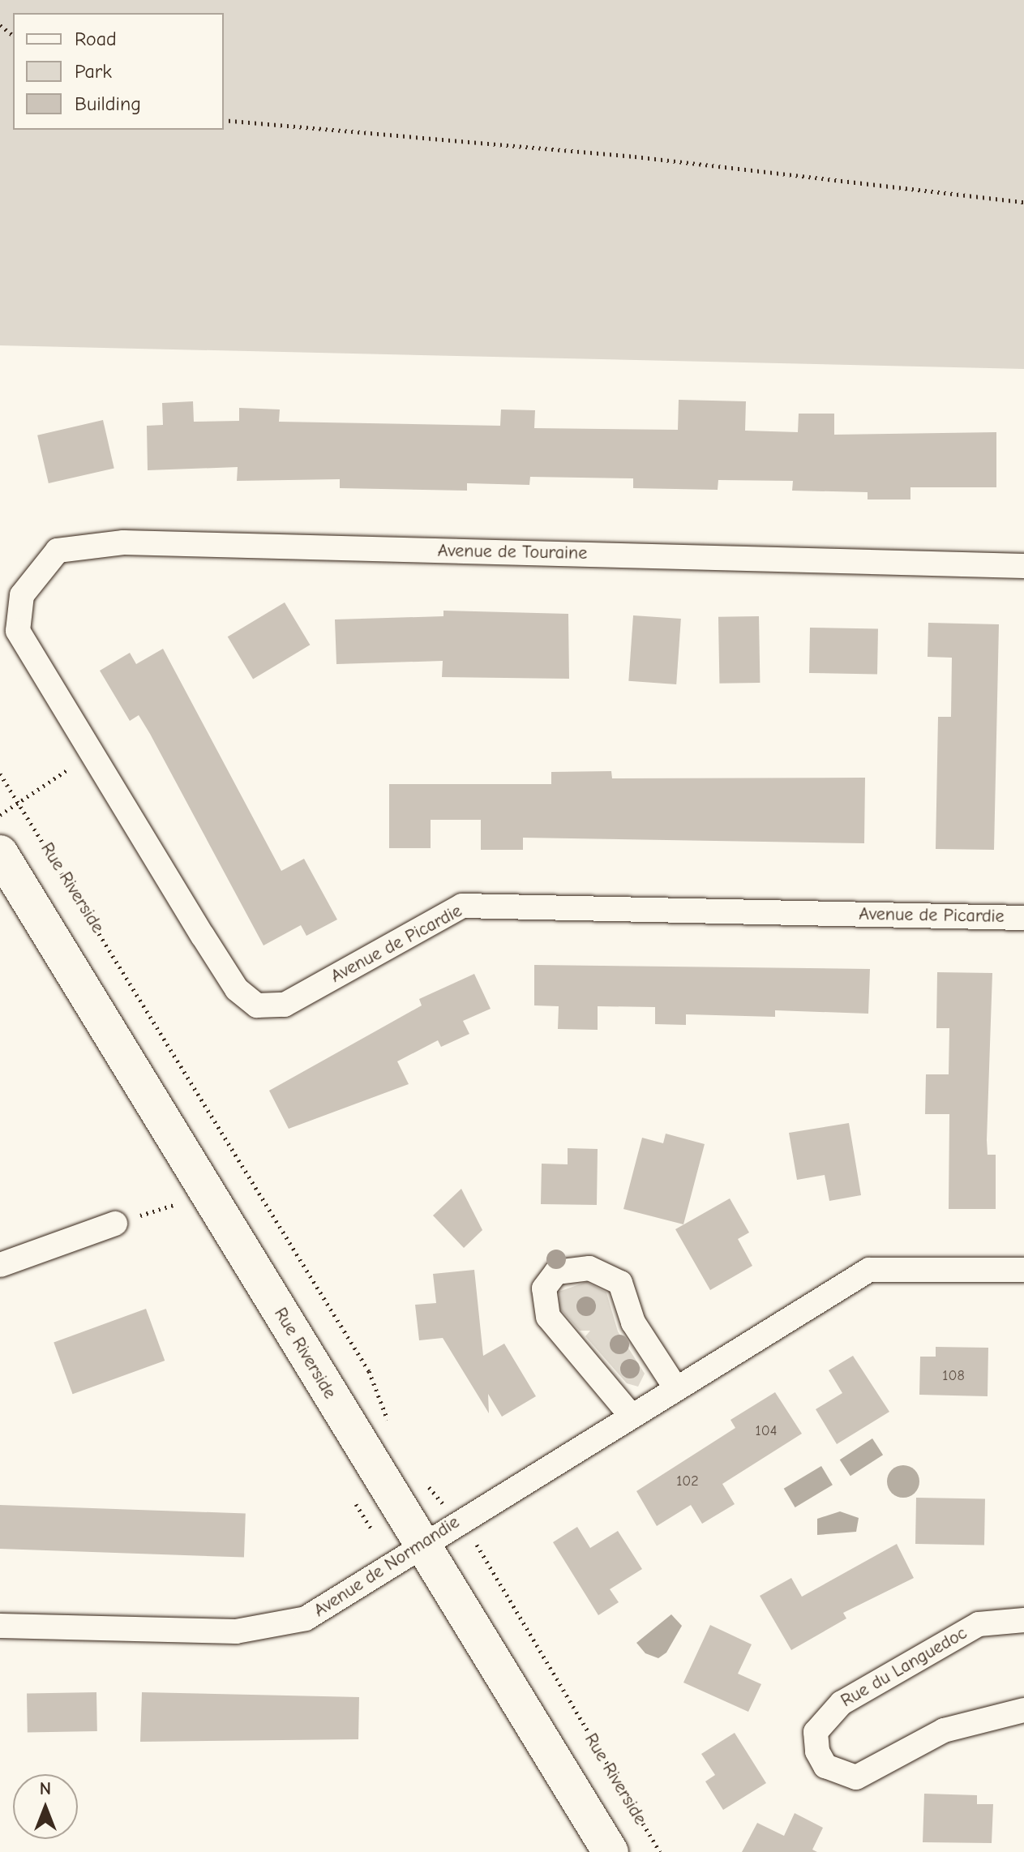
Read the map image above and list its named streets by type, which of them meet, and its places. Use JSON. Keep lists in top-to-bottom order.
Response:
{
  "streets": {
    "street": [
      "Avenue de Touraine",
      "Rue Riverside",
      "Avenue de Picardie",
      "Avenue de Normandie",
      "Rue du Languedoc"
    ]
  },
  "crossings": [
    ["Avenue de Touraine", "Avenue de Picardie"],
    ["Rue Riverside", "Avenue de Normandie"]
  ],
  "house_numbers": ["108", "104", "102"],
  "legend": ["Road", "Park", "Building"],
  "north": "top"
}
